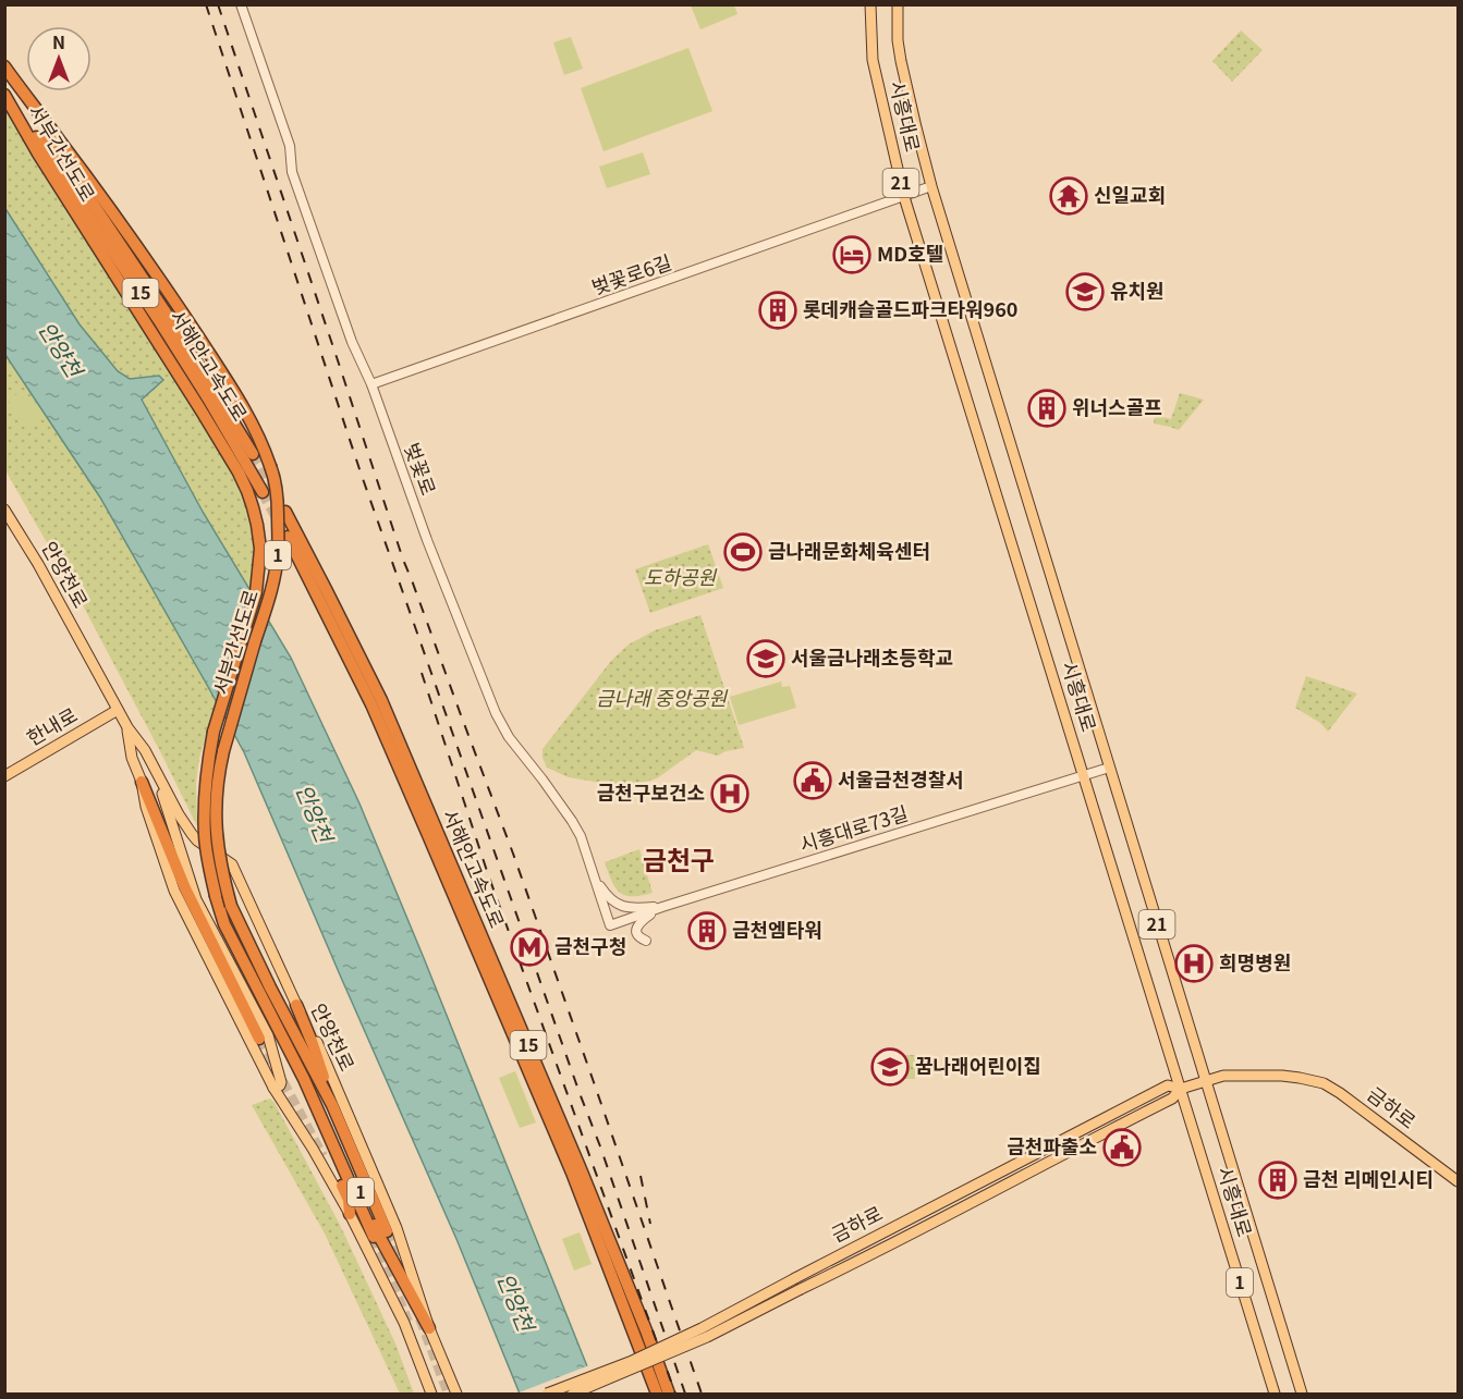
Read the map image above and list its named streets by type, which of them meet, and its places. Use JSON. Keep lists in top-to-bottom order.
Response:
{
  "streets": {
    "highway": [
      "서부간선도로",
      "15",
      "서해안고속도로",
      "1"
    ],
    "main road": [
      "시흥대로",
      "21",
      "안양천로",
      "한내로",
      "금하로"
    ],
    "street": ["벚꽃로6길", "벚꽃로", "시흥대로73길"]
  },
  "crossings": [
    ["시흥대로", "벚꽃로6길"],
    ["시흥대로", "시흥대로73길"],
    ["시흥대로", "금하로"],
    ["서부간선도로", "서해안고속도로"],
    ["서부간선도로", "1"],
    ["벚꽃로6길", "벚꽃로"],
    ["벚꽃로", "시흥대로73길"],
    ["1", "안양천로"],
    ["안양천로", "한내로"]
  ],
  "districts": ["금천구"],
  "water": ["안양천"],
  "parks": ["도하공원", "금나래 중앙공원"],
  "places": {
    "temple": ["신일교회"],
    "hotel": ["MD호텔"],
    "school or university": ["유치원", "서울금나래초등학교", "꿈나래어린이집"],
    "building": [
      "롯데캐슬골드파크타워960",
      "위너스골프",
      "금천엠타워",
      "금천 리메인시티"
    ],
    "sports": ["금나래문화체육센터"],
    "public building": ["서울금천경찰서", "금천파출소"],
    "hospital": ["금천구보건소", "희명병원"],
    "metro station": ["금천구청"]
  },
  "north": "top"
}
